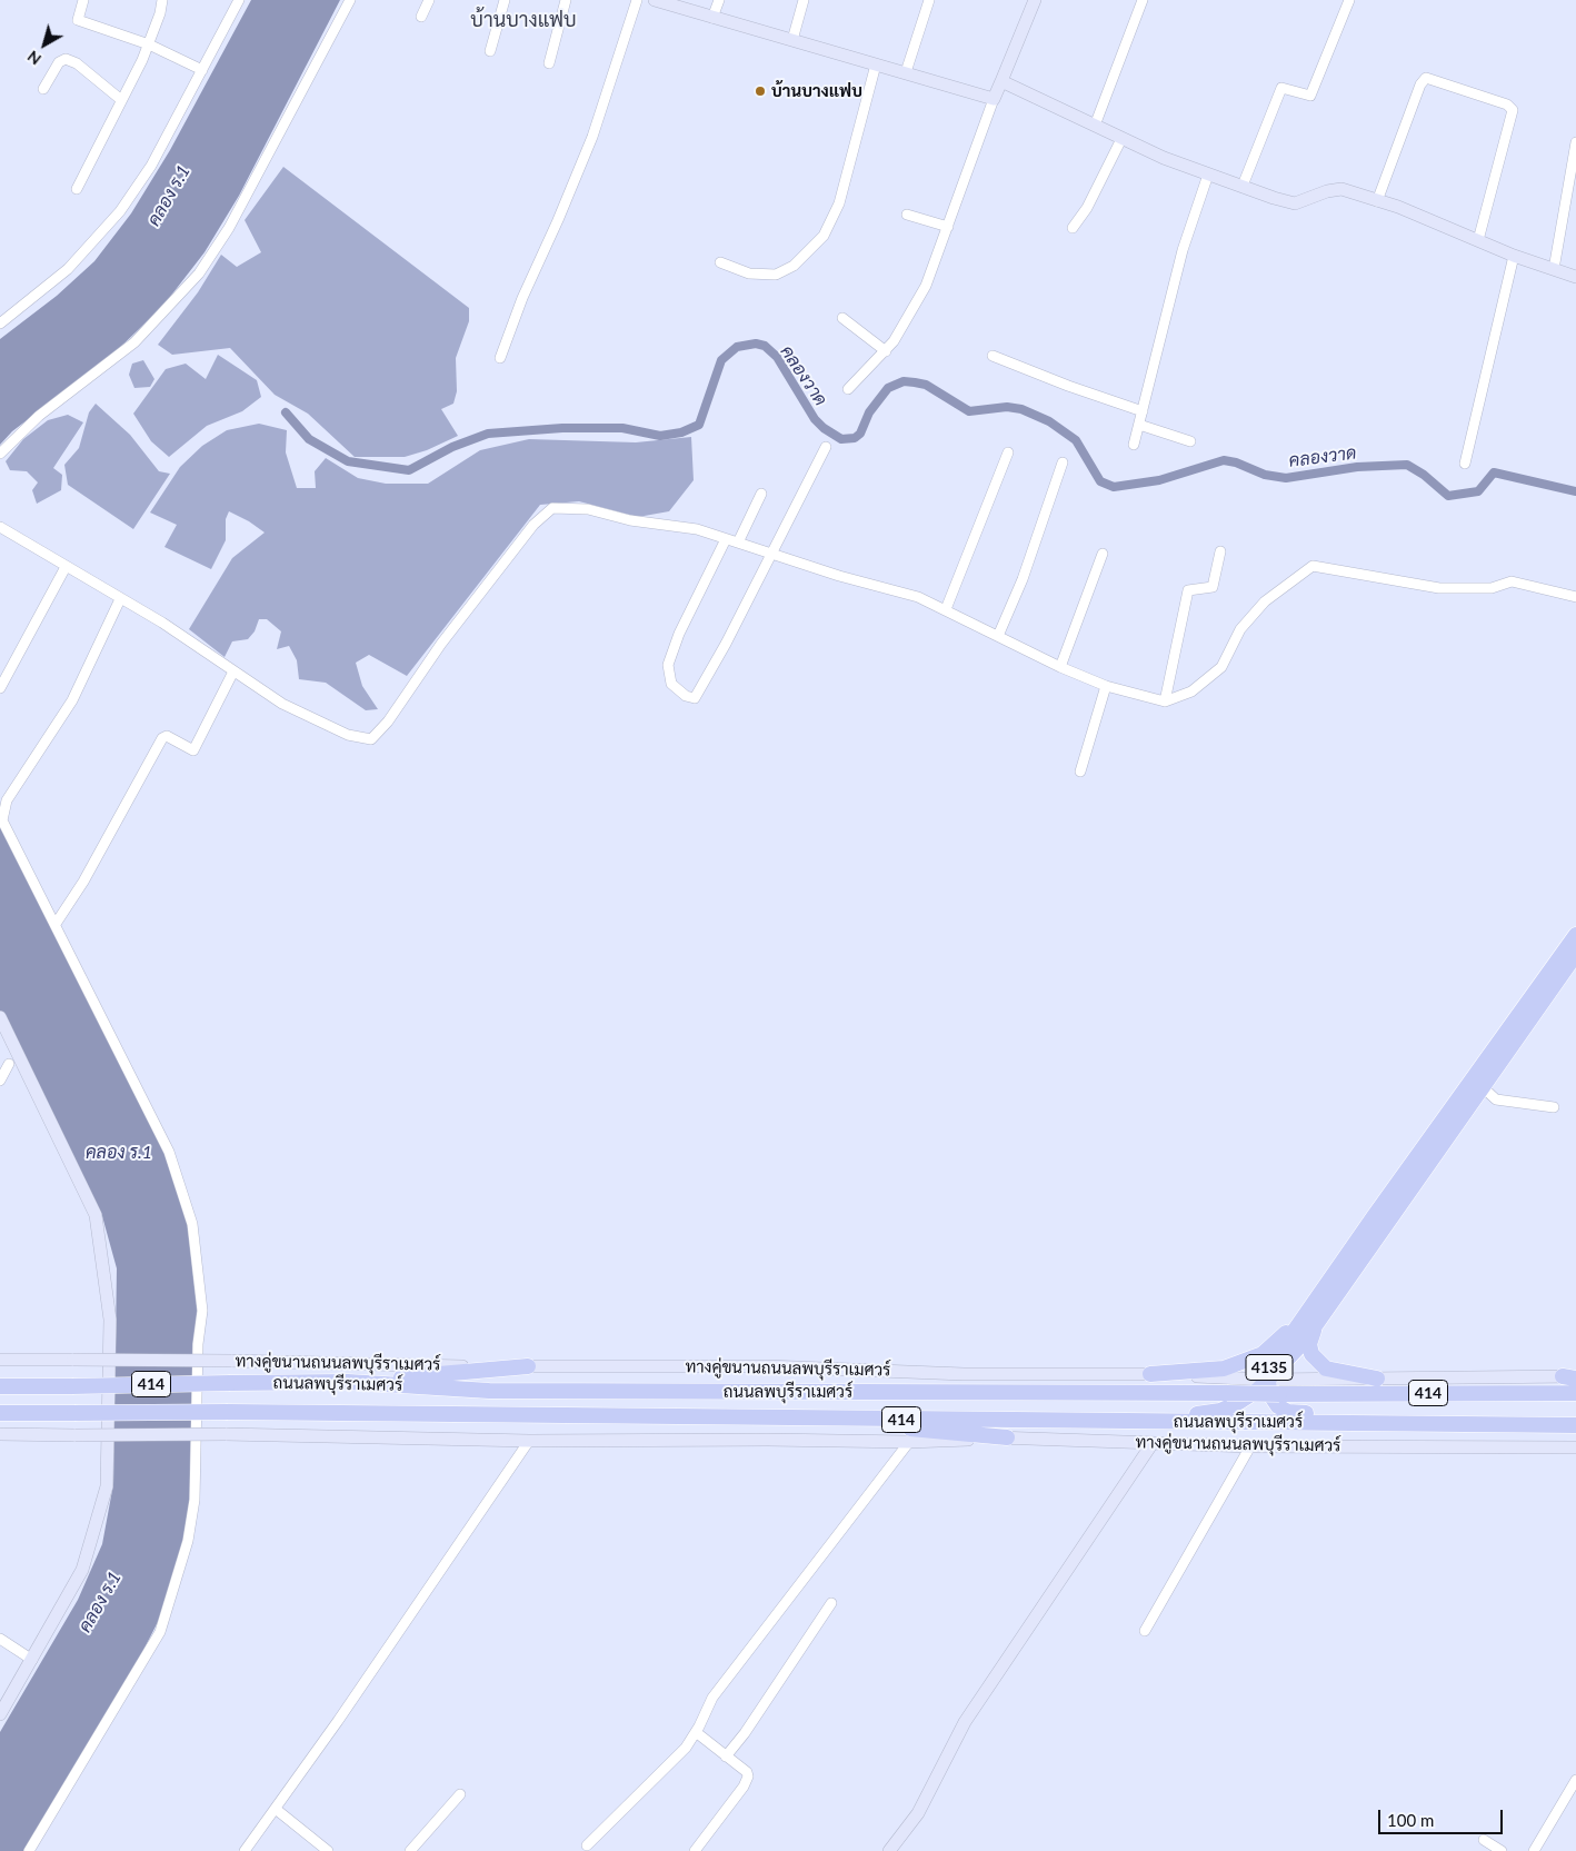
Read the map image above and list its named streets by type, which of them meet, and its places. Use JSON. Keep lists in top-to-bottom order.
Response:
{
  "streets": {
    "main road": [
      "ทางคู่ขนานถนนลพบุรีราเมศวร์",
      "4135",
      "414",
      "ถนนลพบุรีราเมศวร์"
    ]
  },
  "crossings": [
    ["ทางคู่ขนานถนนลพบุรีราเมศวร์", "4135"],
    ["4135", "ถนนลพบุรีราเมศวร์"]
  ],
  "districts": ["บ้านบางแฟบ"],
  "water": ["คลอง ร.1", "คลองวาด"],
  "places": ["บ้านบางแฟบ"],
  "scale_bar": "100 m",
  "north": "bottom left"
}
